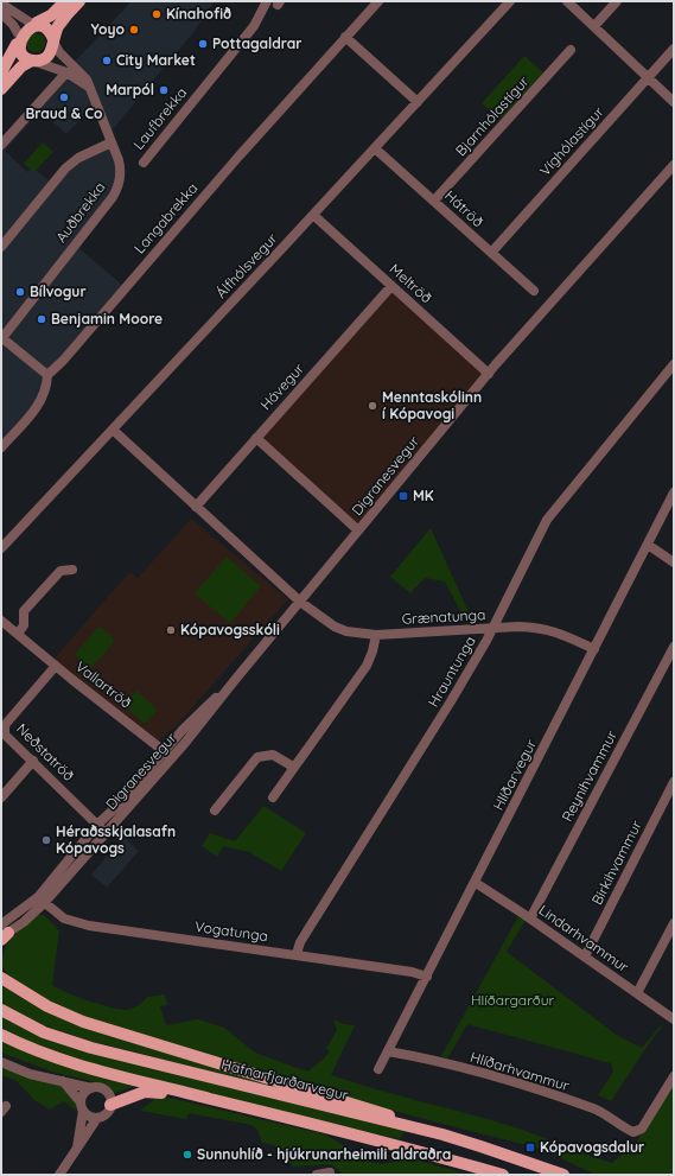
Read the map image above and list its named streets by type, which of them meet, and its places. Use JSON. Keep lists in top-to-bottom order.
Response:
{
  "streets": {
    "main road": ["Hafnarfjarðarvegur"],
    "street": [
      "Bjarnhólastígur",
      "Laufbrekka",
      "Víghólastígur",
      "Hátröð",
      "Auðbrekka",
      "Langabrekka",
      "Álfhólsvegur",
      "Meltröð",
      "Hávegur",
      "Digranesvegur",
      "Grænatunga",
      "Hrauntunga",
      "Vallartröð",
      "Neðstatröð",
      "Hlíðarvegur",
      "Reynihvammur",
      "Birkihvammur",
      "Vogatunga",
      "Lindarhvammur",
      "Hlíðarhvammur"
    ]
  },
  "crossings": [
    ["Bjarnhólastígur", "Hátröð"],
    ["Víghólastígur", "Hátröð"],
    ["Hátröð", "Álfhólsvegur"],
    ["Álfhólsvegur", "Meltröð"],
    ["Álfhólsvegur", "Grænatunga"],
    ["Meltröð", "Hávegur"],
    ["Meltröð", "Digranesvegur"],
    ["Hávegur", "Grænatunga"],
    ["Digranesvegur", "Grænatunga"],
    ["Digranesvegur", "Vallartröð"],
    ["Digranesvegur", "Neðstatröð"],
    ["Digranesvegur", "Vogatunga"],
    ["Grænatunga", "Hrauntunga"],
    ["Grænatunga", "Hlíðarvegur"],
    ["Hrauntunga", "Vogatunga"],
    ["Vallartröð", "Neðstatröð"],
    ["Hlíðarvegur", "Vogatunga"],
    ["Hlíðarvegur", "Lindarhvammur"],
    ["Hlíðarvegur", "Hlíðarhvammur"],
    ["Reynihvammur", "Lindarhvammur"],
    ["Birkihvammur", "Lindarhvammur"]
  ],
  "parks": ["Hlíðargarður"],
  "places": {
    "other": [
      "Kínahofið",
      "Yoyo",
      "Pottagaldrar",
      "City Market",
      "Marpól",
      "Braud & Co",
      "Bílvogur",
      "Benjamin Moore",
      "Menntaskólinn í Kópavogi",
      "Kópavogsskóli",
      "Héraðsskjalasafn Kópavogs",
      "Sunnuhlíð - hjúkrunarheimili aldraðra"
    ],
    "transit": ["MK", "Kópavogsdalur"]
  }
}
